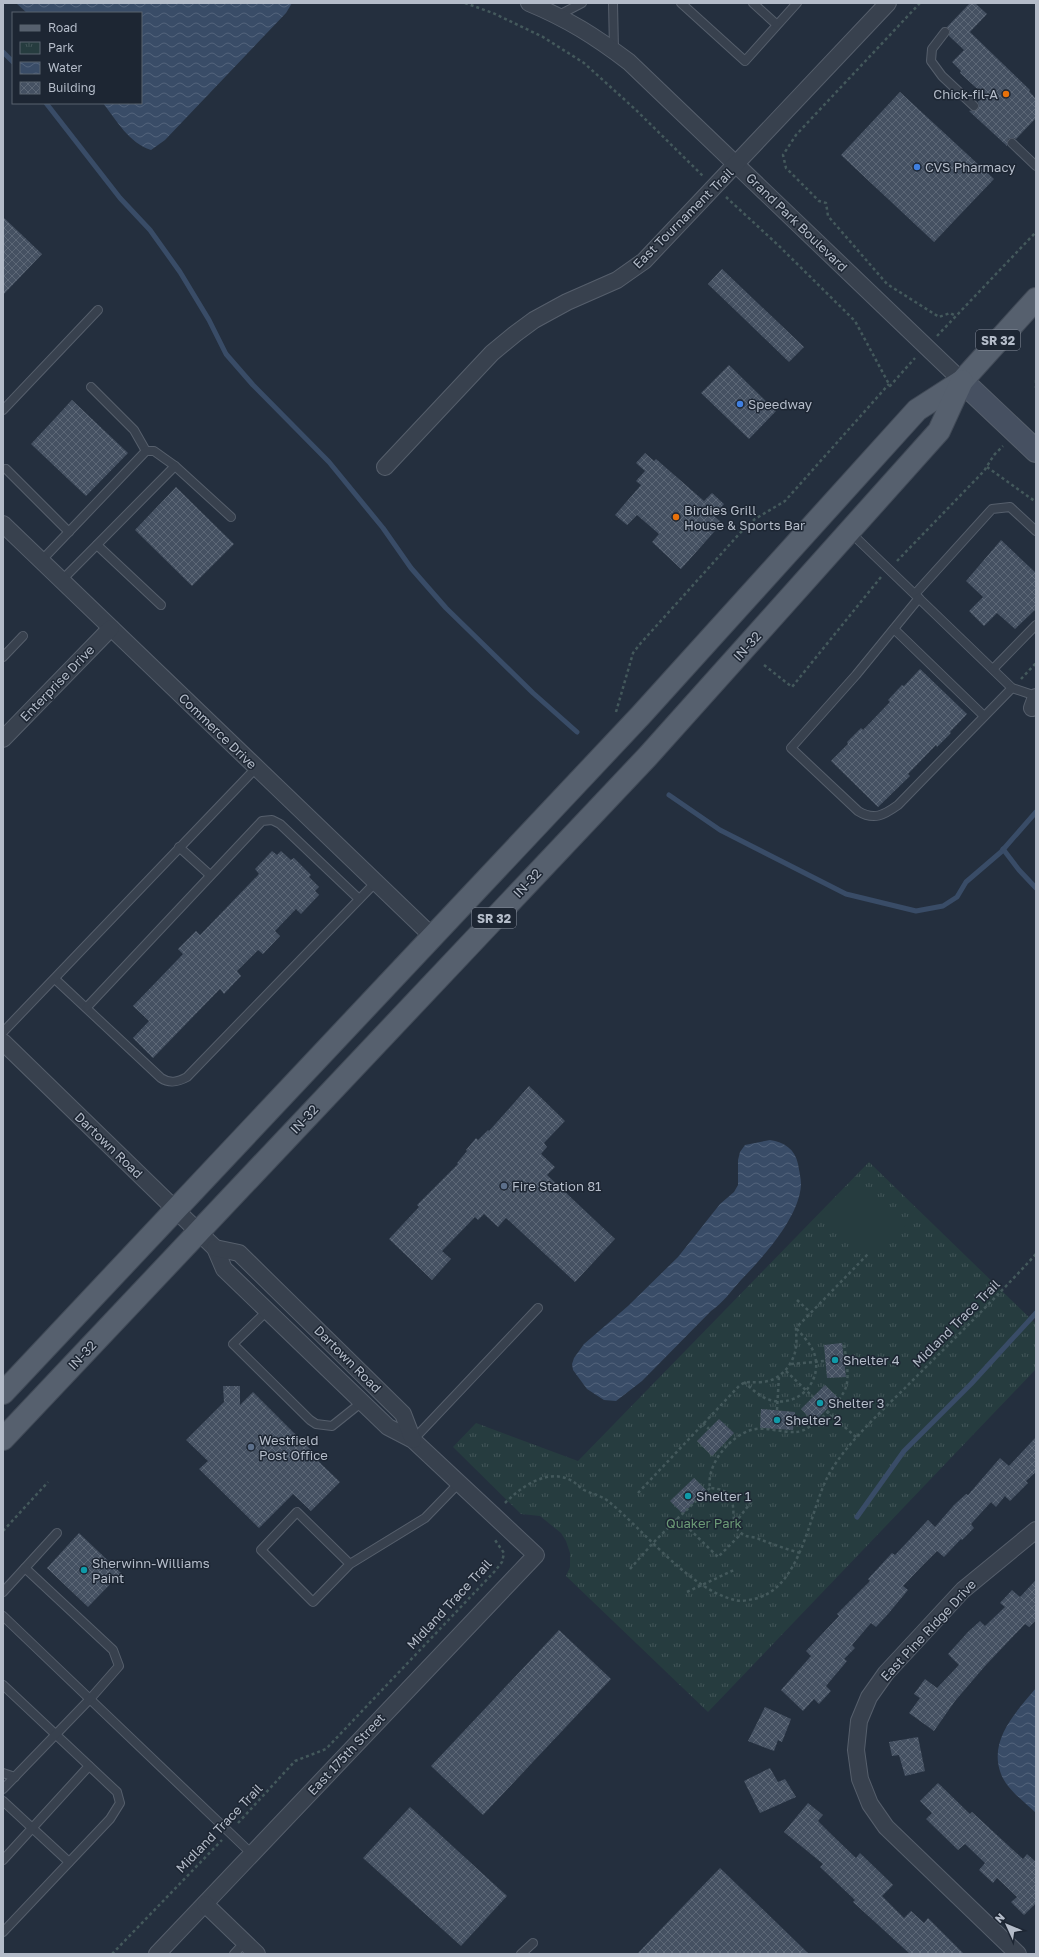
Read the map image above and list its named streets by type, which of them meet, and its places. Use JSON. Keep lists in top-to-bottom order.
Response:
{
  "streets": {
    "main road": ["SR 32", "IN-32"],
    "street": [
      "East Tournament Trail",
      "Grand Park Boulevard",
      "Enterprise Drive",
      "Commerce Drive",
      "Dartown Road",
      "East Pine Ridge Drive",
      "East 175th Street"
    ],
    "path": ["Midland Trace Trail"]
  },
  "crossings": [
    ["East Tournament Trail", "Grand Park Boulevard"],
    ["Grand Park Boulevard", "IN-32"],
    ["IN-32", "Commerce Drive"],
    ["IN-32", "Dartown Road"],
    ["Enterprise Drive", "Commerce Drive"],
    ["Dartown Road", "Midland Trace Trail"],
    ["Dartown Road", "East 175th Street"]
  ],
  "parks": ["Quaker Park"],
  "places": [
    "Chick-fil-A",
    "CVS Pharmacy",
    "Speedway",
    "Birdies Grill House & Sports Bar",
    "Fire Station 81",
    "Shelter 4",
    "Shelter 3",
    "Shelter 2",
    "Westfield Post Office",
    "Shelter 1",
    "Sherwinn-Williams Paint"
  ],
  "legend": [
    "Road",
    "Park",
    "Water",
    "Building"
  ],
  "north": "top left"
}
